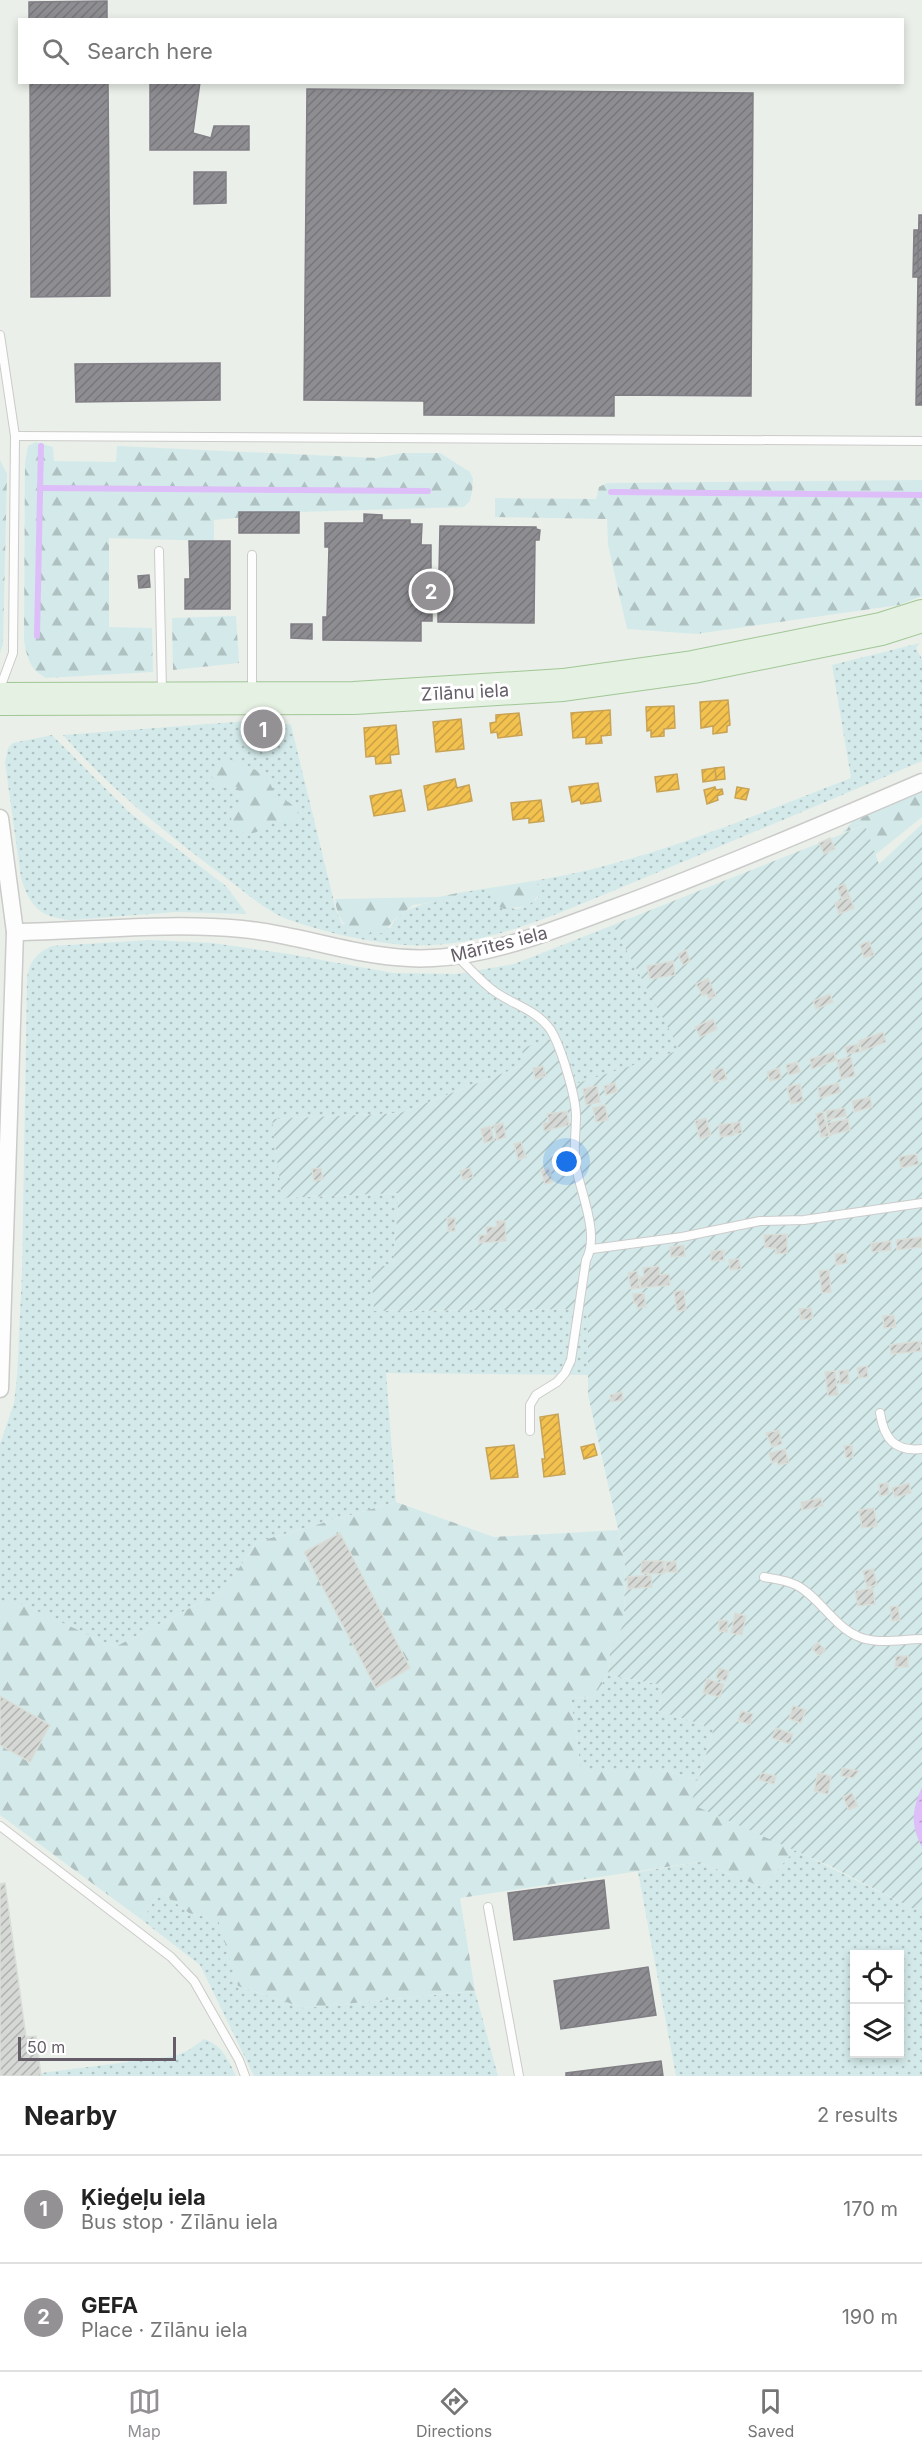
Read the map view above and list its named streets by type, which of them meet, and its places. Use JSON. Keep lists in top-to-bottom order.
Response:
{
  "streets": {
    "highway": ["Zīlānu iela"],
    "street": ["Mārītes iela"]
  },
  "scale_bar": "50 m",
  "page": {
    "search": "Search here",
    "pins": ["2", "1"],
    "scale": "50 m",
    "heading": ["Nearby", "2 results"],
    "list": [
      {
        "mark": "1",
        "name": "Ķieģeļu iela",
        "note": "Bus stop · Zīlānu iela",
        "value": "170 m"
      },
      {
        "mark": "2",
        "name": "GEFA",
        "note": "Place · Zīlānu iela",
        "value": "190 m"
      }
    ],
    "nav": ["Map", "Directions", "Saved"]
  }
}
